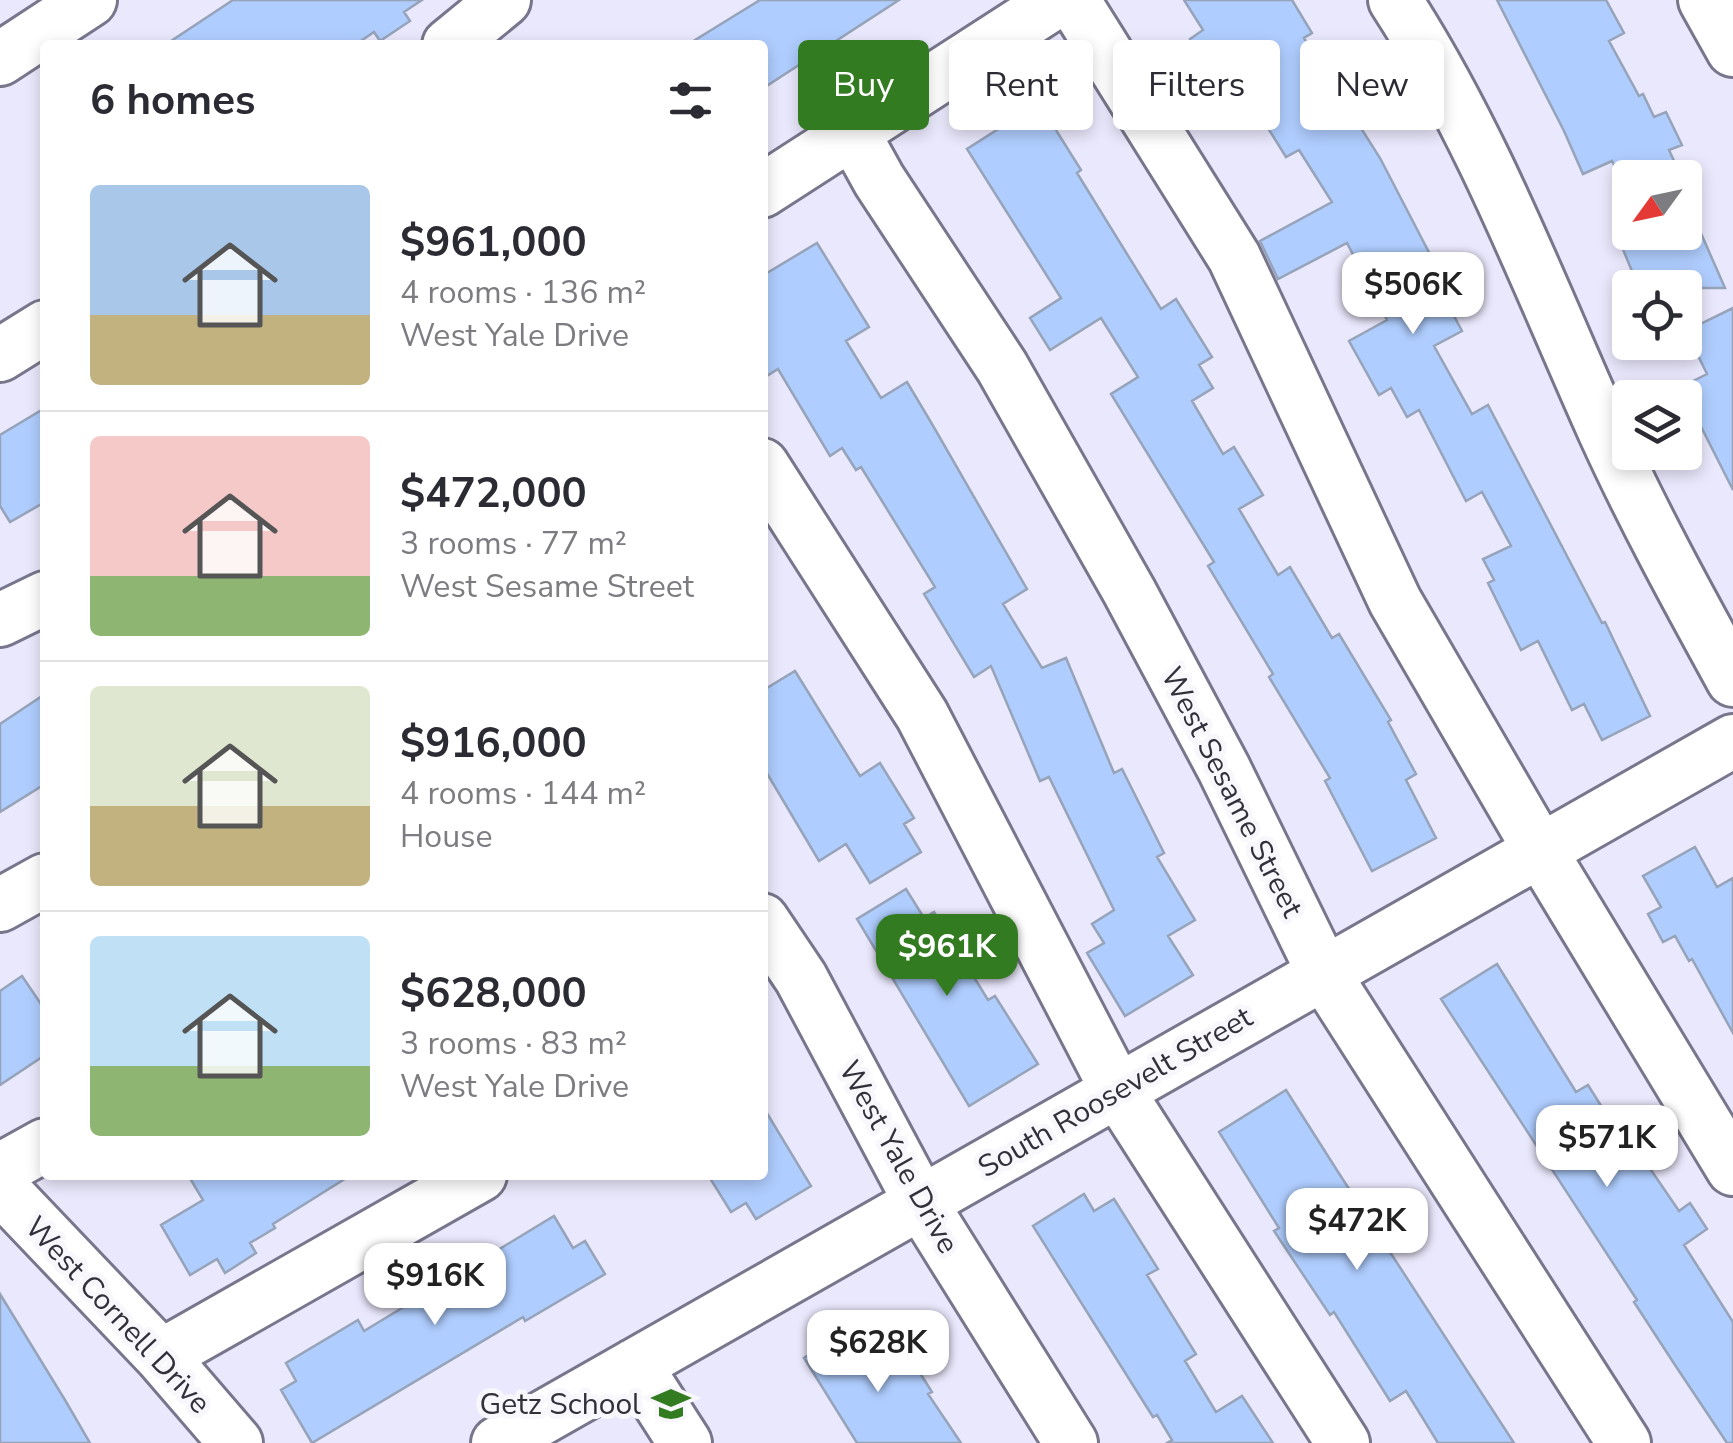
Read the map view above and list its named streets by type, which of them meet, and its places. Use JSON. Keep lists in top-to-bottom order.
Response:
{
  "streets": {
    "street": [
      "West Sesame Street",
      "South Roosevelt Street",
      "West Yale Drive",
      "West Cornell Drive"
    ]
  },
  "crossings": [
    ["West Sesame Street", "South Roosevelt Street"],
    ["South Roosevelt Street", "West Yale Drive"]
  ],
  "places": {
    "school or university": ["Getz School"]
  },
  "north": "bottom left",
  "page": {
    "chip": [
      "Buy",
      "Rent",
      "Filters",
      "New"
    ],
    "heading": "6 homes",
    "list": [
      {
        "name": "$961,000",
        "note": "4 rooms · 136 m² · West Yale Drive"
      },
      {
        "name": "$472,000",
        "note": "3 rooms · 77 m² · West Sesame Street"
      },
      {
        "name": "$916,000",
        "note": "4 rooms · 144 m² · House"
      },
      {
        "name": "$628,000",
        "note": "3 rooms · 83 m² · West Yale Drive"
      }
    ],
    "price": [
      "$506K",
      "$961K",
      "$571K",
      "$472K",
      "$916K",
      "$628K"
    ]
  }
}
